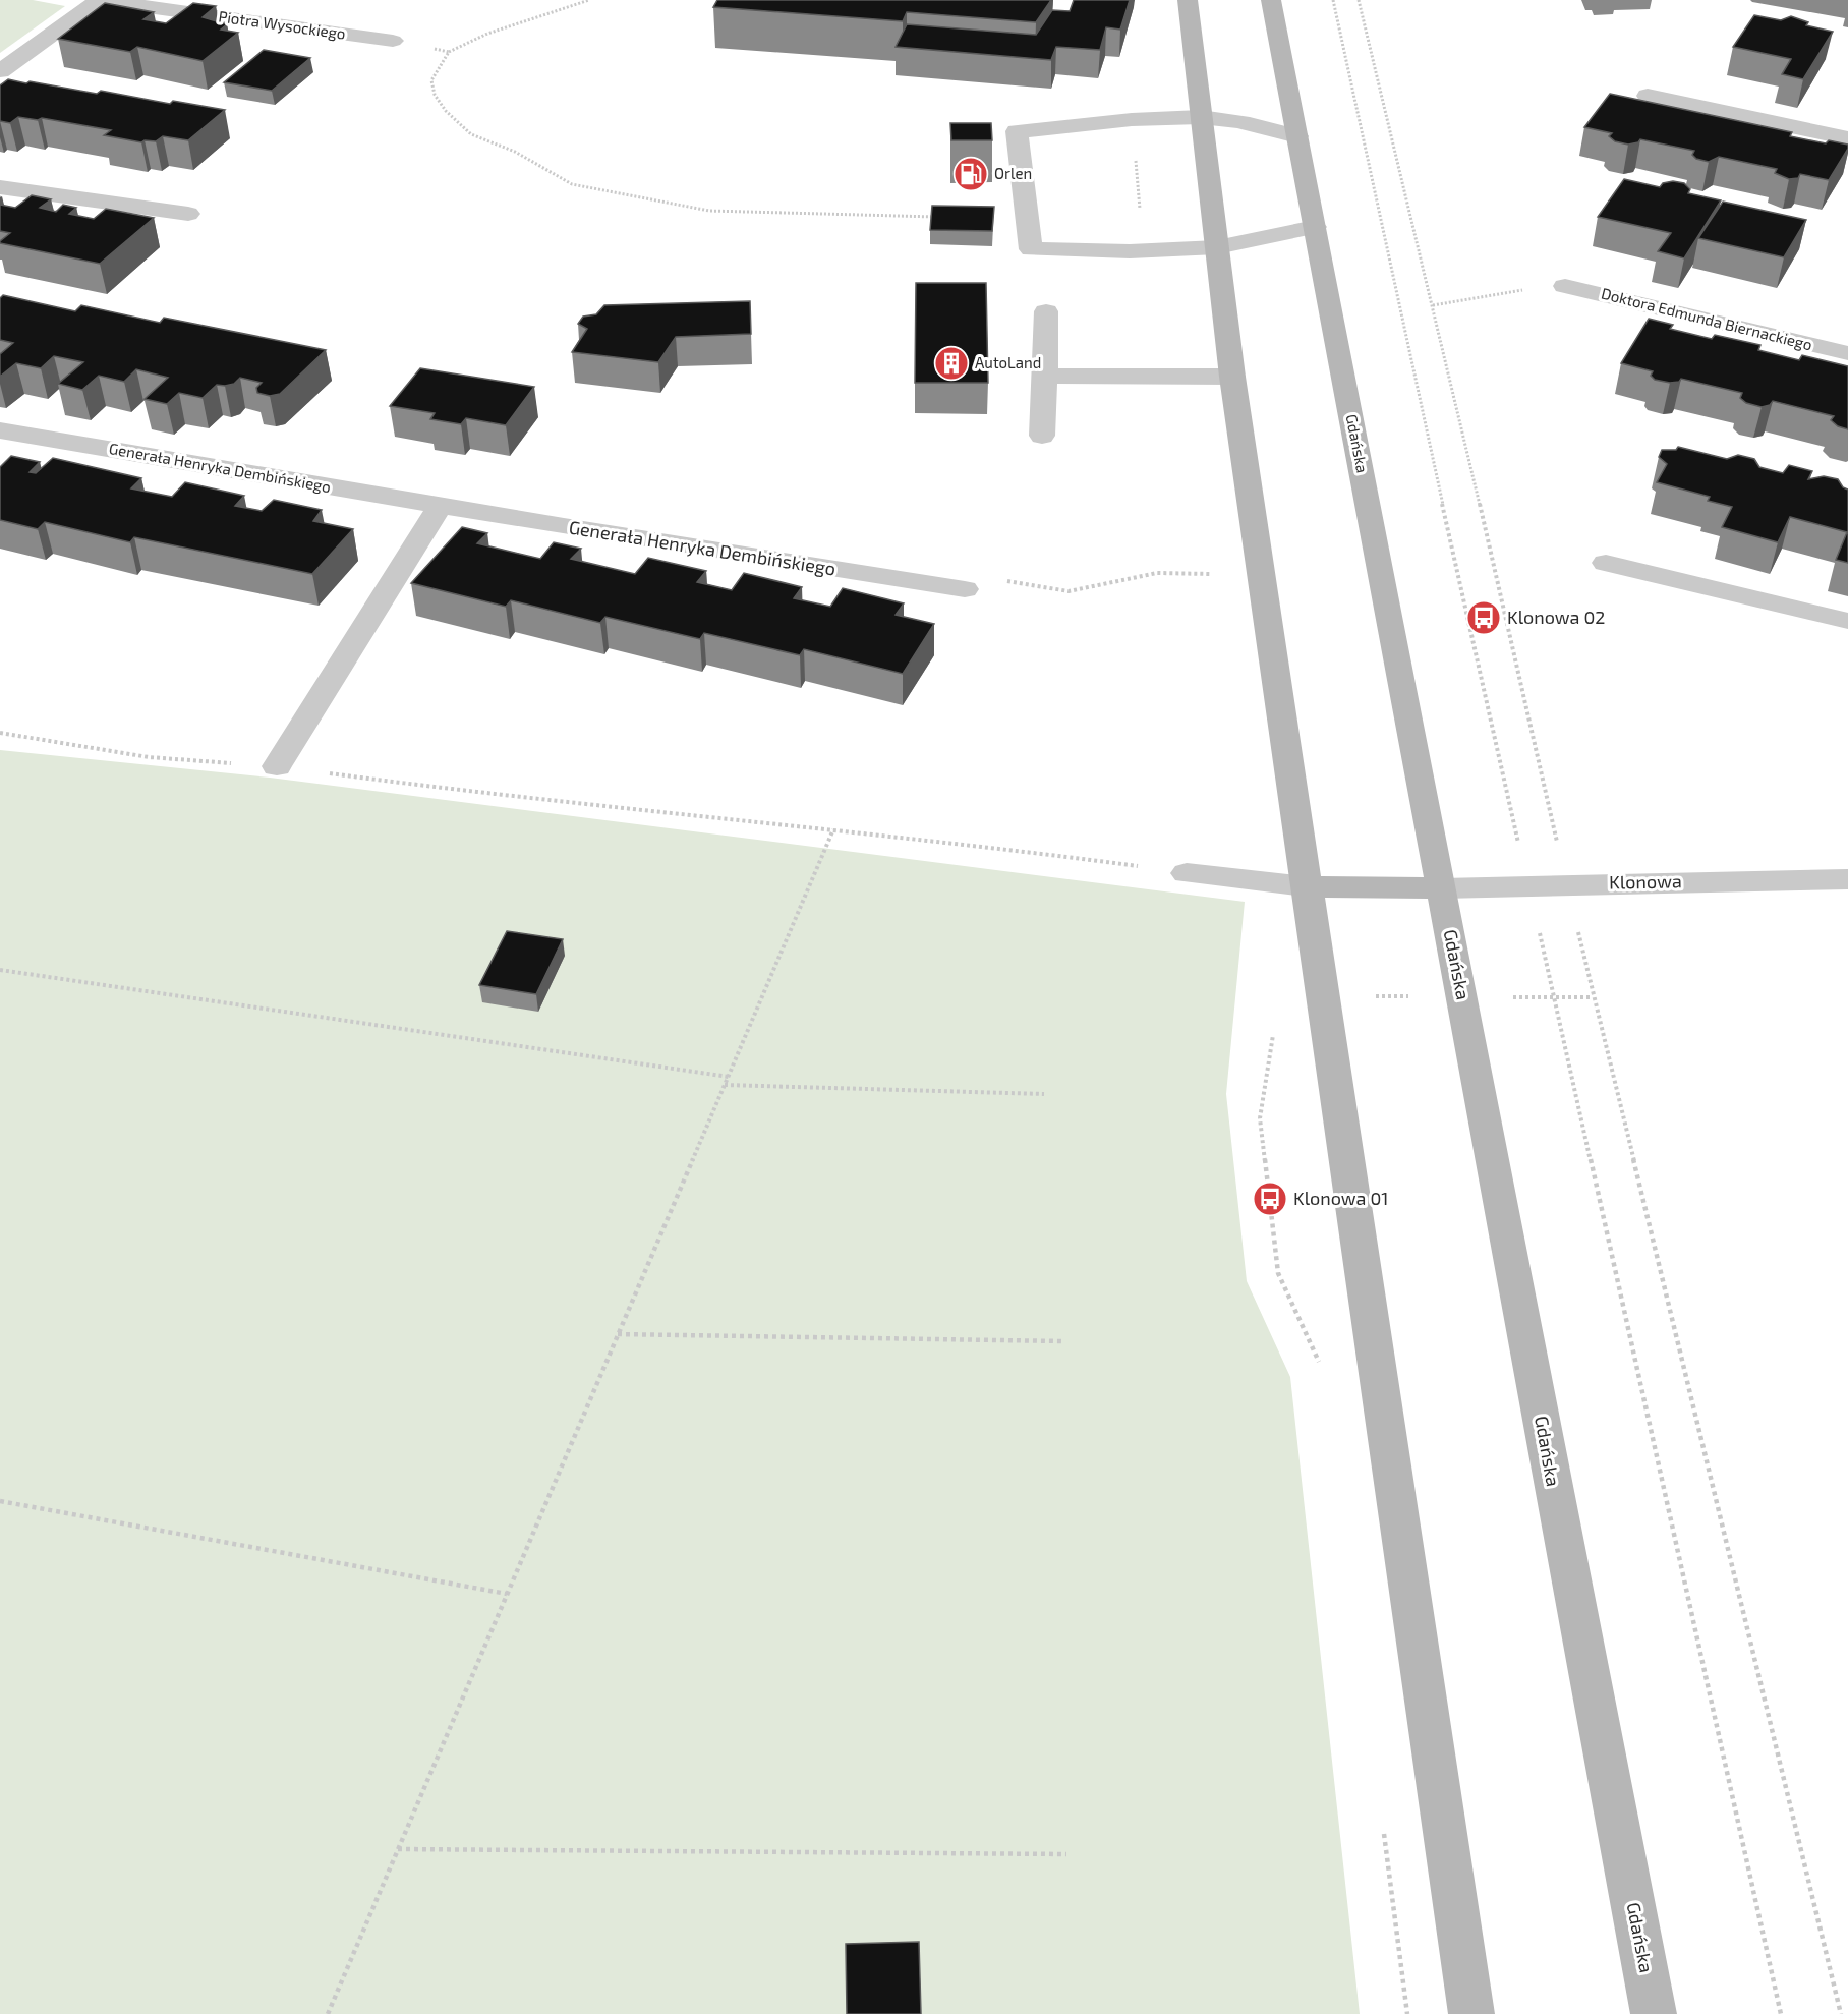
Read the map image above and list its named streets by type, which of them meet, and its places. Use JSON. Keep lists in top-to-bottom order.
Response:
{
  "streets": {
    "main road": ["Gdańska"],
    "street": [
      "Piotra Wysockiego",
      "Doktora Edmunda Biernackiego",
      "Generała Henryka Dembińskiego",
      "Klonowa"
    ]
  },
  "crossings": [
    ["Gdańska", "Klonowa"]
  ],
  "places": {
    "fuel station": ["Orlen"],
    "building": ["AutoLand"],
    "bus stop": ["Klonowa 02", "Klonowa 01"]
  }
}
